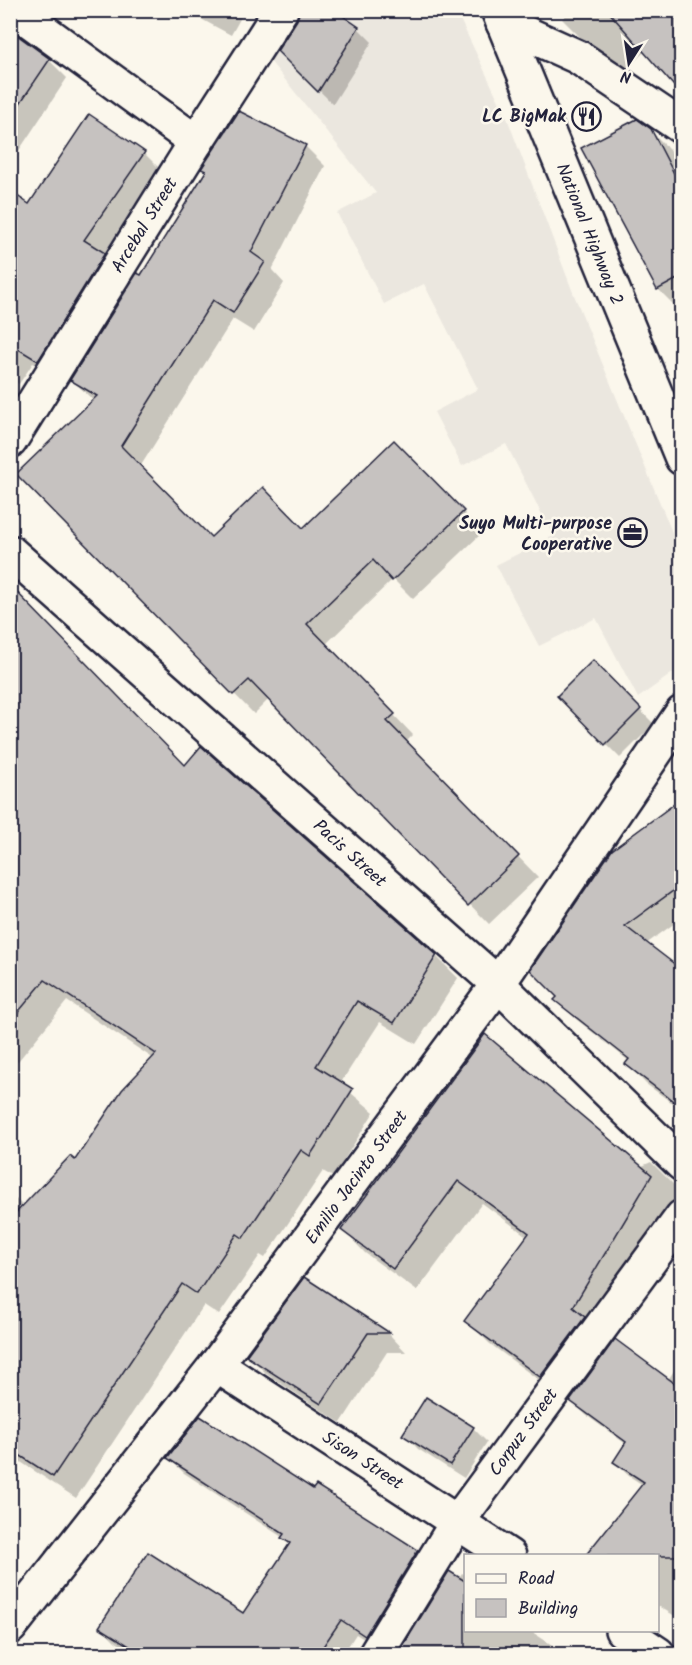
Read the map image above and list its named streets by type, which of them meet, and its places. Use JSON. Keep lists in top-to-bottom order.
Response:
{
  "streets": {
    "main road": [
      "Arcebal Street",
      "National Highway 2",
      "Pacis Street",
      "Emilio Jacinto Street",
      "Corpuz Street",
      "Sison Street"
    ]
  },
  "crossings": [
    ["Pacis Street", "Emilio Jacinto Street"],
    ["Emilio Jacinto Street", "Sison Street"],
    ["Corpuz Street", "Sison Street"]
  ],
  "places": {
    "restaurant": ["LC BigMak"],
    "office": ["Suyo Multi-purpose Cooperative"]
  },
  "legend": ["Road", "Building"],
  "north": "bottom"
}
